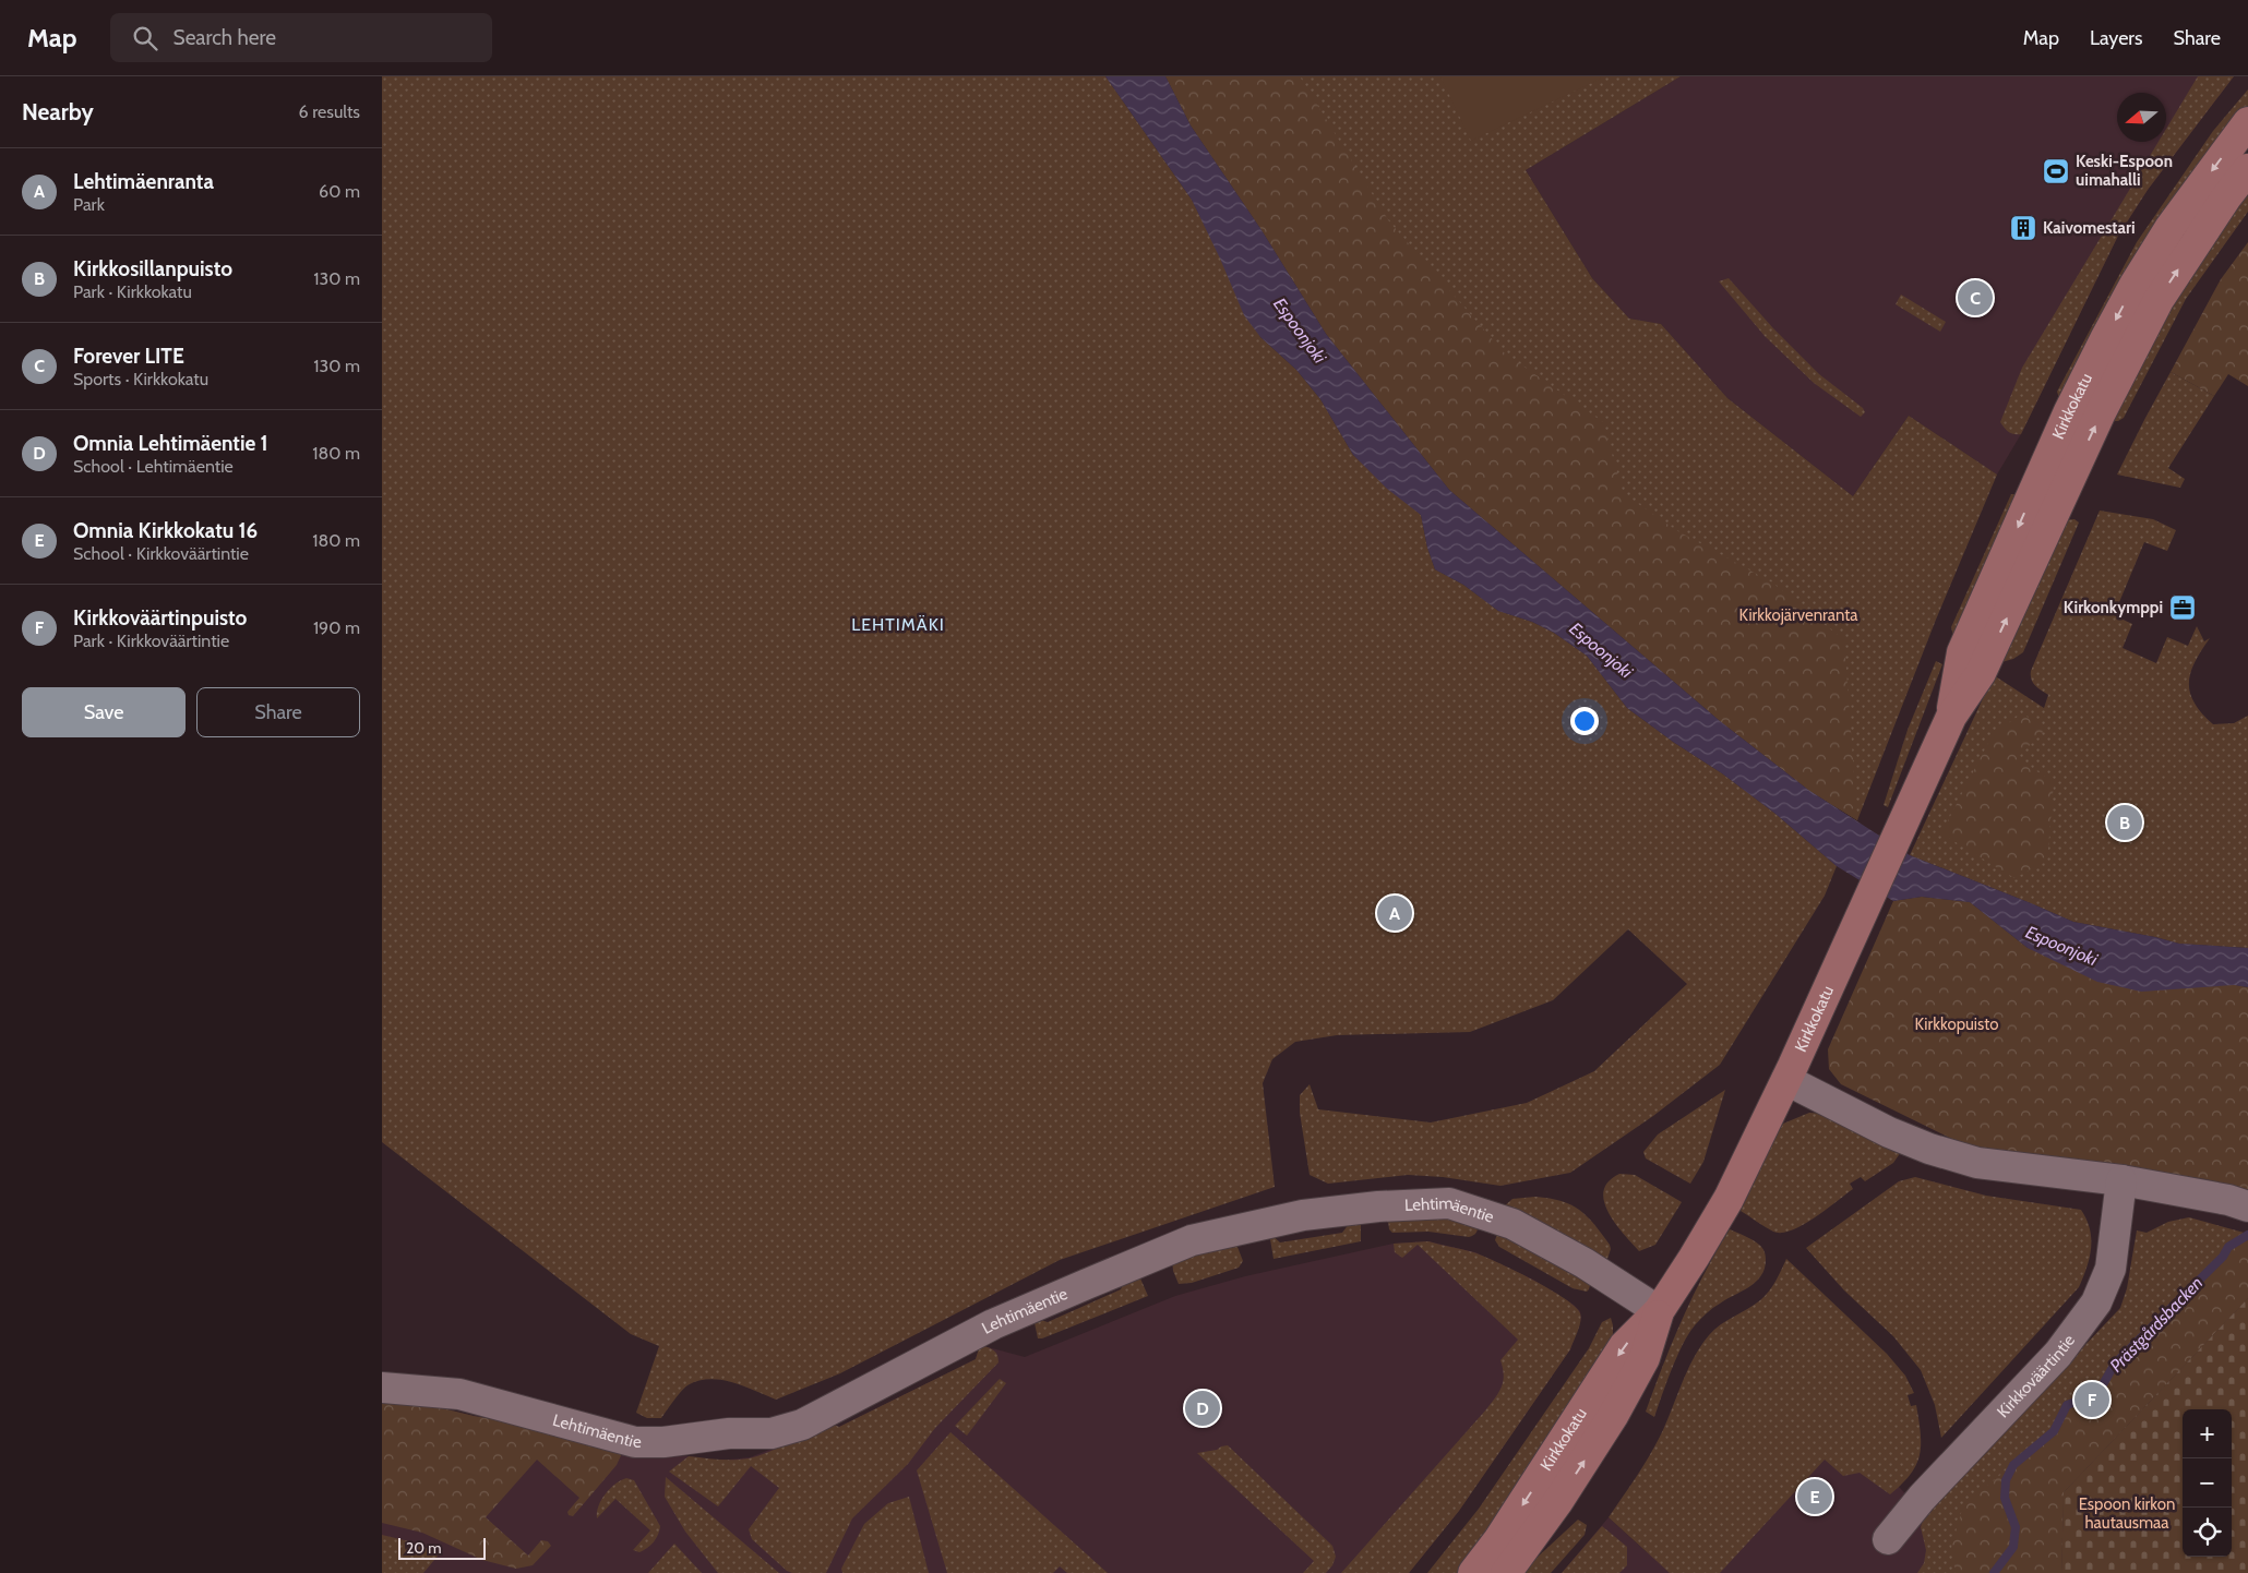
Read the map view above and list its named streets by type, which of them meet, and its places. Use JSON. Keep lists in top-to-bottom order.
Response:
{
  "streets": {
    "main road": ["Kirkkokatu"],
    "street": ["Lehtimäentie", "Kirkkoväärtintie"]
  },
  "crossings": [
    ["Kirkkokatu", "Lehtimäentie"]
  ],
  "districts": ["LEHTIMÄKI"],
  "water": ["Espoonjoki", "Prästgårdsbacken"],
  "parks": ["Kirkkojärvenranta", "Kirkkopuisto", "Espoon kirkon hautausmaa"],
  "places": {
    "sports": ["Keski-Espoon uimahalli"],
    "building": ["Kaivomestari"],
    "office": ["Kirkonkymppi"]
  },
  "scale_bar": "20 m",
  "north": "left",
  "page": {
    "header": "Map",
    "search": "Search here",
    "nav": ["Map", "Layers", "Share"],
    "heading": ["Nearby", "6 results"],
    "list": [
      {
        "mark": "A",
        "name": "Lehtimäenranta",
        "note": "Park",
        "value": "60 m"
      },
      {
        "mark": "B",
        "name": "Kirkkosillanpuisto",
        "note": "Park · Kirkkokatu",
        "value": "130 m"
      },
      {
        "mark": "C",
        "name": "Forever LITE",
        "note": "Sports · Kirkkokatu",
        "value": "130 m"
      },
      {
        "mark": "D",
        "name": "Omnia Lehtimäentie 1",
        "note": "School · Lehtimäentie",
        "value": "180 m"
      },
      {
        "mark": "E",
        "name": "Omnia Kirkkokatu 16",
        "note": "School · Kirkkoväärtintie",
        "value": "180 m"
      },
      {
        "mark": "F",
        "name": "Kirkkoväärtinpuisto",
        "note": "Park · Kirkkoväärtintie",
        "value": "190 m"
      }
    ],
    "pins": [
      "C",
      "B",
      "A",
      "F",
      "D",
      "E"
    ],
    "buttons": ["Save", "Share"],
    "map_buttons": ["+", "−"],
    "scale": "20 m"
  }
}
